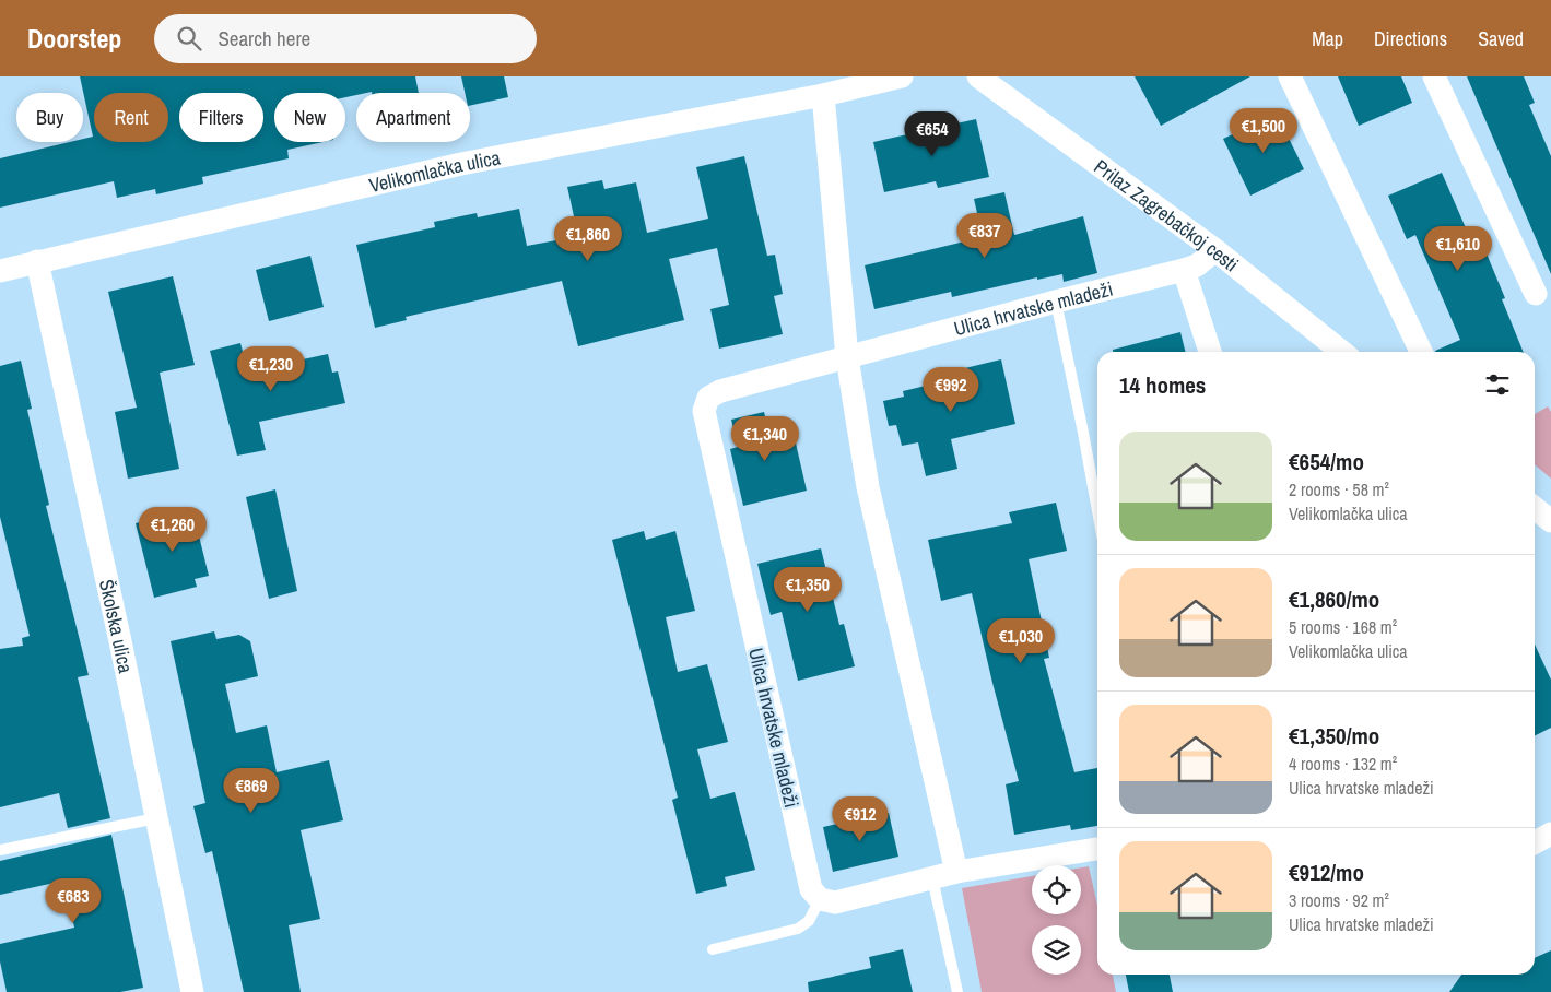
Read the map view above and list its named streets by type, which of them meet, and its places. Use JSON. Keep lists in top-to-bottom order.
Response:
{
  "streets": {
    "street": [
      "Velikomlačka ulica",
      "Prilaz Zagrebačkoj cesti",
      "Ulica hrvatske mladeži",
      "Školska ulica"
    ]
  },
  "crossings": [
    ["Velikomlačka ulica", "Školska ulica"],
    ["Prilaz Zagrebačkoj cesti", "Ulica hrvatske mladeži"]
  ],
  "page": {
    "header": "Doorstep",
    "search": "Search here",
    "nav": ["Map", "Directions", "Saved"],
    "chip": [
      "Buy",
      "Rent",
      "Filters",
      "New",
      "Apartment"
    ],
    "price": [
      "€1,500",
      "€654",
      "€837",
      "€1,860",
      "€1,610",
      "€1,230",
      "€992",
      "€1,340",
      "€1,260",
      "€1,350",
      "€1,030",
      "€869",
      "€912",
      "€683"
    ],
    "heading": "14 homes",
    "list": [
      {
        "name": "€654/mo",
        "note": "2 rooms · 58 m² · Velikomlačka ulica"
      },
      {
        "name": "€1,860/mo",
        "note": "5 rooms · 168 m² · Velikomlačka ulica"
      },
      {
        "name": "€1,350/mo",
        "note": "4 rooms · 132 m² · Ulica hrvatske mladeži"
      },
      {
        "name": "€912/mo",
        "note": "3 rooms · 92 m² · Ulica hrvatske mladeži"
      }
    ]
  }
}
